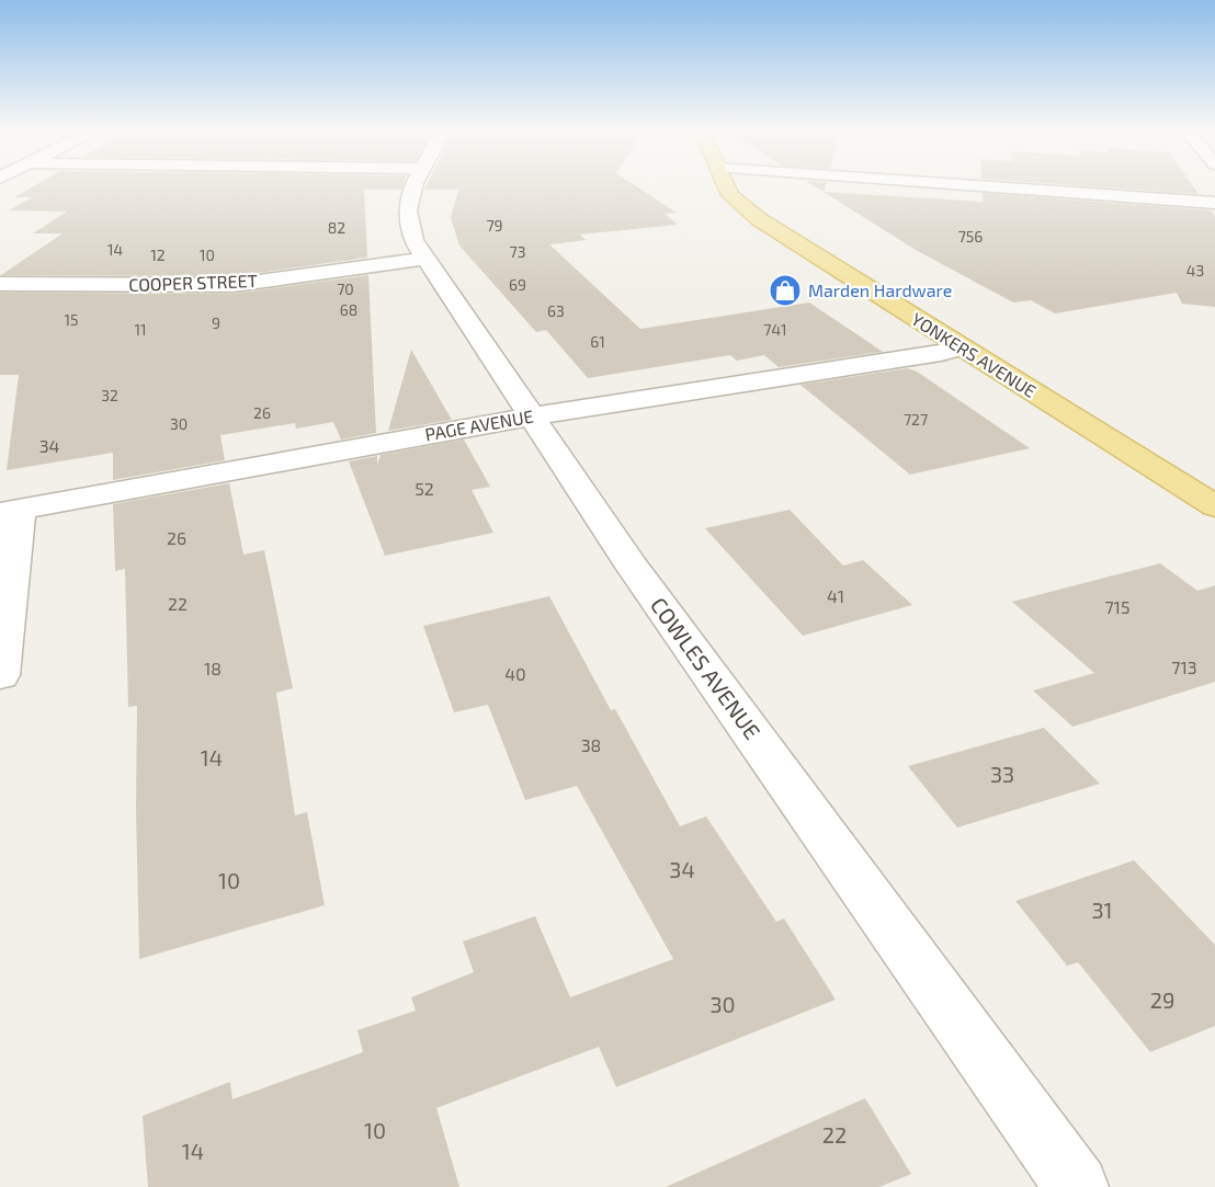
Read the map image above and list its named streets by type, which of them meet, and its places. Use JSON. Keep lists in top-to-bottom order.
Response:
{
  "streets": {
    "main road": ["YONKERS AVENUE"],
    "street": ["COOPER STREET", "PAGE AVENUE", "COWLES AVENUE"]
  },
  "crossings": [
    ["COOPER STREET", "COWLES AVENUE"],
    ["YONKERS AVENUE", "PAGE AVENUE"],
    ["PAGE AVENUE", "COWLES AVENUE"]
  ],
  "places": {
    "shop": ["Marden Hardware"]
  },
  "house_numbers": [
    "79",
    "82",
    "756",
    "14",
    "73",
    "12",
    "10",
    "43",
    "69",
    "70",
    "68",
    "63",
    "15",
    "9",
    "11",
    "741",
    "61",
    "32",
    "26",
    "727",
    "30",
    "34",
    "52",
    "26",
    "41",
    "22",
    "715",
    "713",
    "18",
    "40",
    "38",
    "14",
    "33",
    "34",
    "10",
    "31",
    "29",
    "30",
    "10",
    "22",
    "14"
  ]
}
